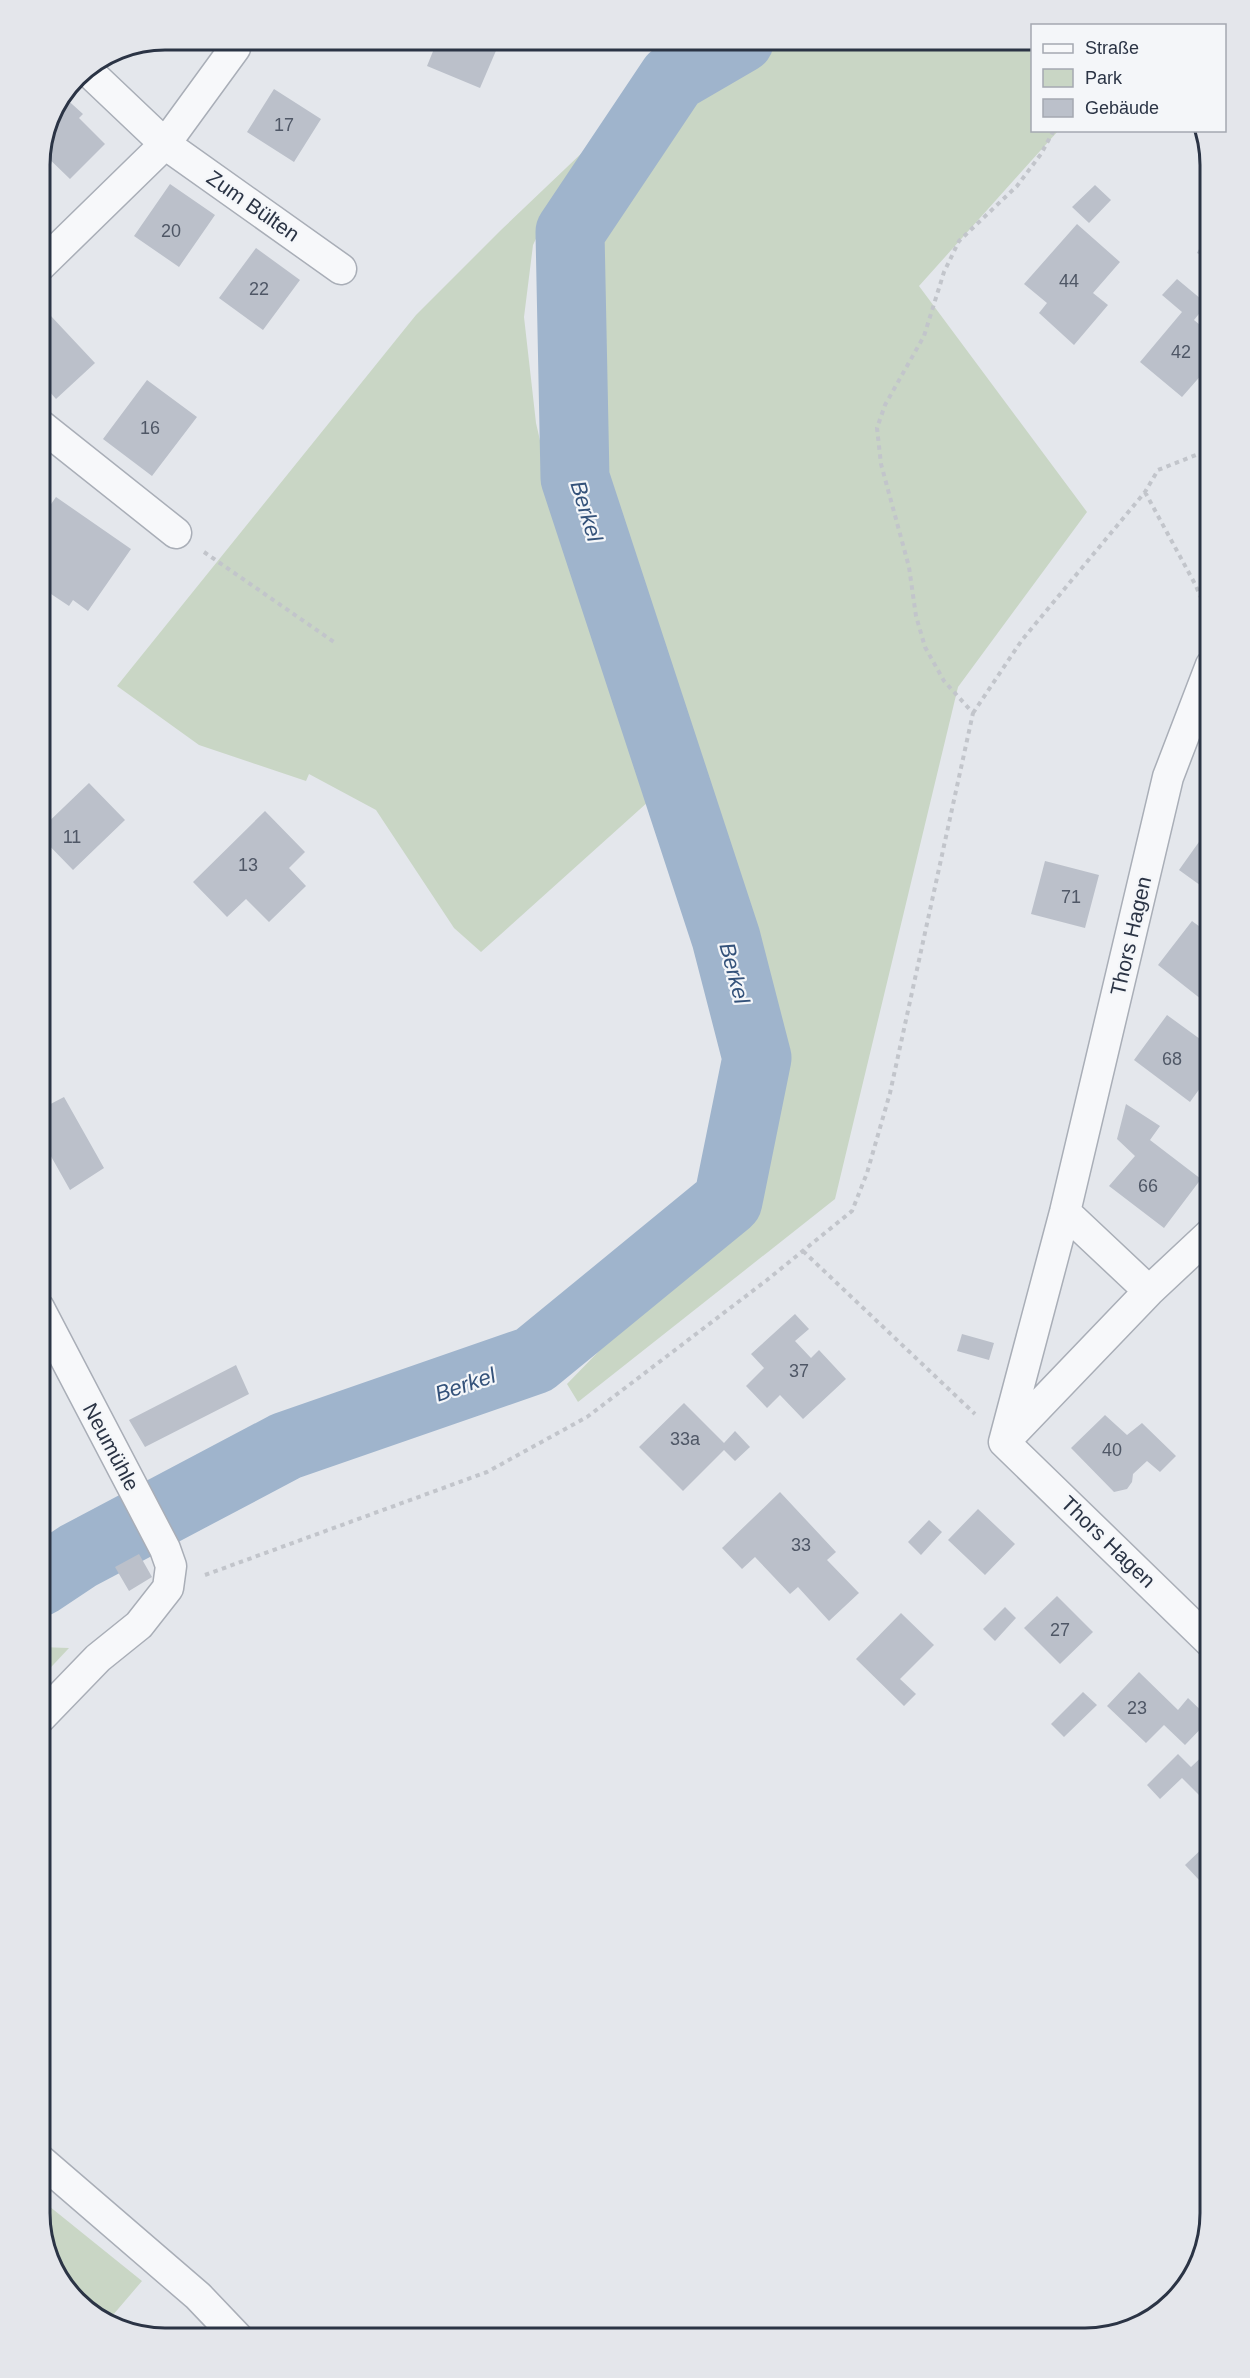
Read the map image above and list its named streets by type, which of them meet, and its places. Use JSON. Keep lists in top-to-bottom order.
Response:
{
  "streets": {
    "street": ["Zum Bülten", "Thors Hagen", "Neumühle"]
  },
  "water": ["Berkel"],
  "house_numbers": [
    "17",
    "20",
    "44",
    "22",
    "42",
    "16",
    "11",
    "13",
    "71",
    "68",
    "66",
    "37",
    "33a",
    "40",
    "33",
    "27",
    "23"
  ],
  "legend": ["Straße", "Park", "Gebäude"]
}
